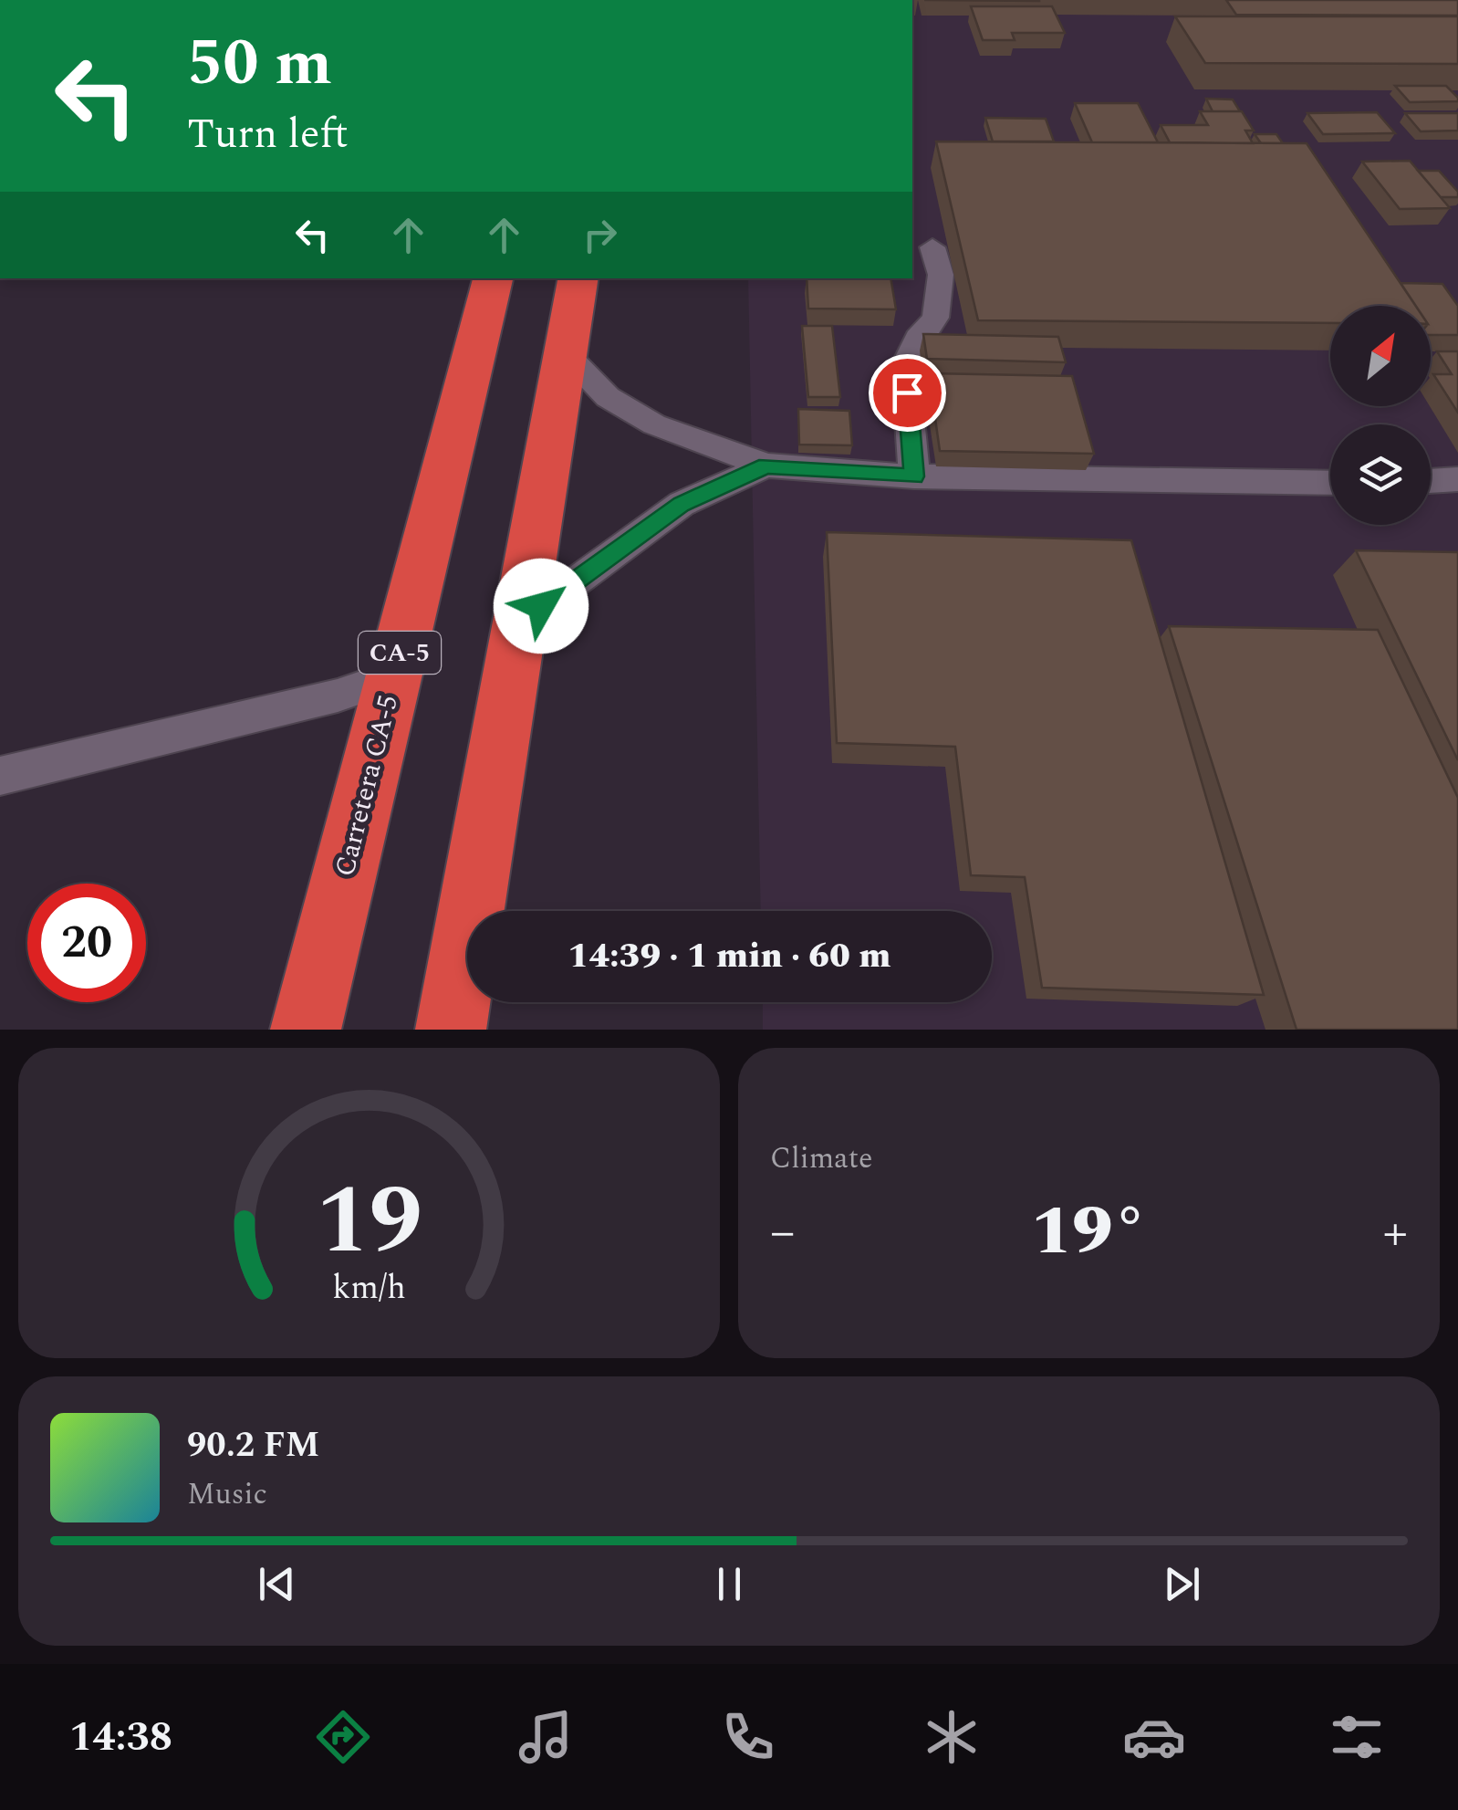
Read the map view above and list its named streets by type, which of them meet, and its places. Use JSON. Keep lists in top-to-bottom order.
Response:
{
  "streets": {
    "highway": ["CA-5", "Carretera CA-5"]
  },
  "north": "top right",
  "page": {
    "turn": ["50 m", "Turn left"],
    "limit": "20",
    "trip": "14:39 · 1 min · 60 m",
    "tile": "Climate",
    "heat": ["−", "19°", "+"],
    "song": ["90.2 FM", "Music"],
    "tabs": "14:38",
    "gauge": ["19", "km/h"]
  }
}
